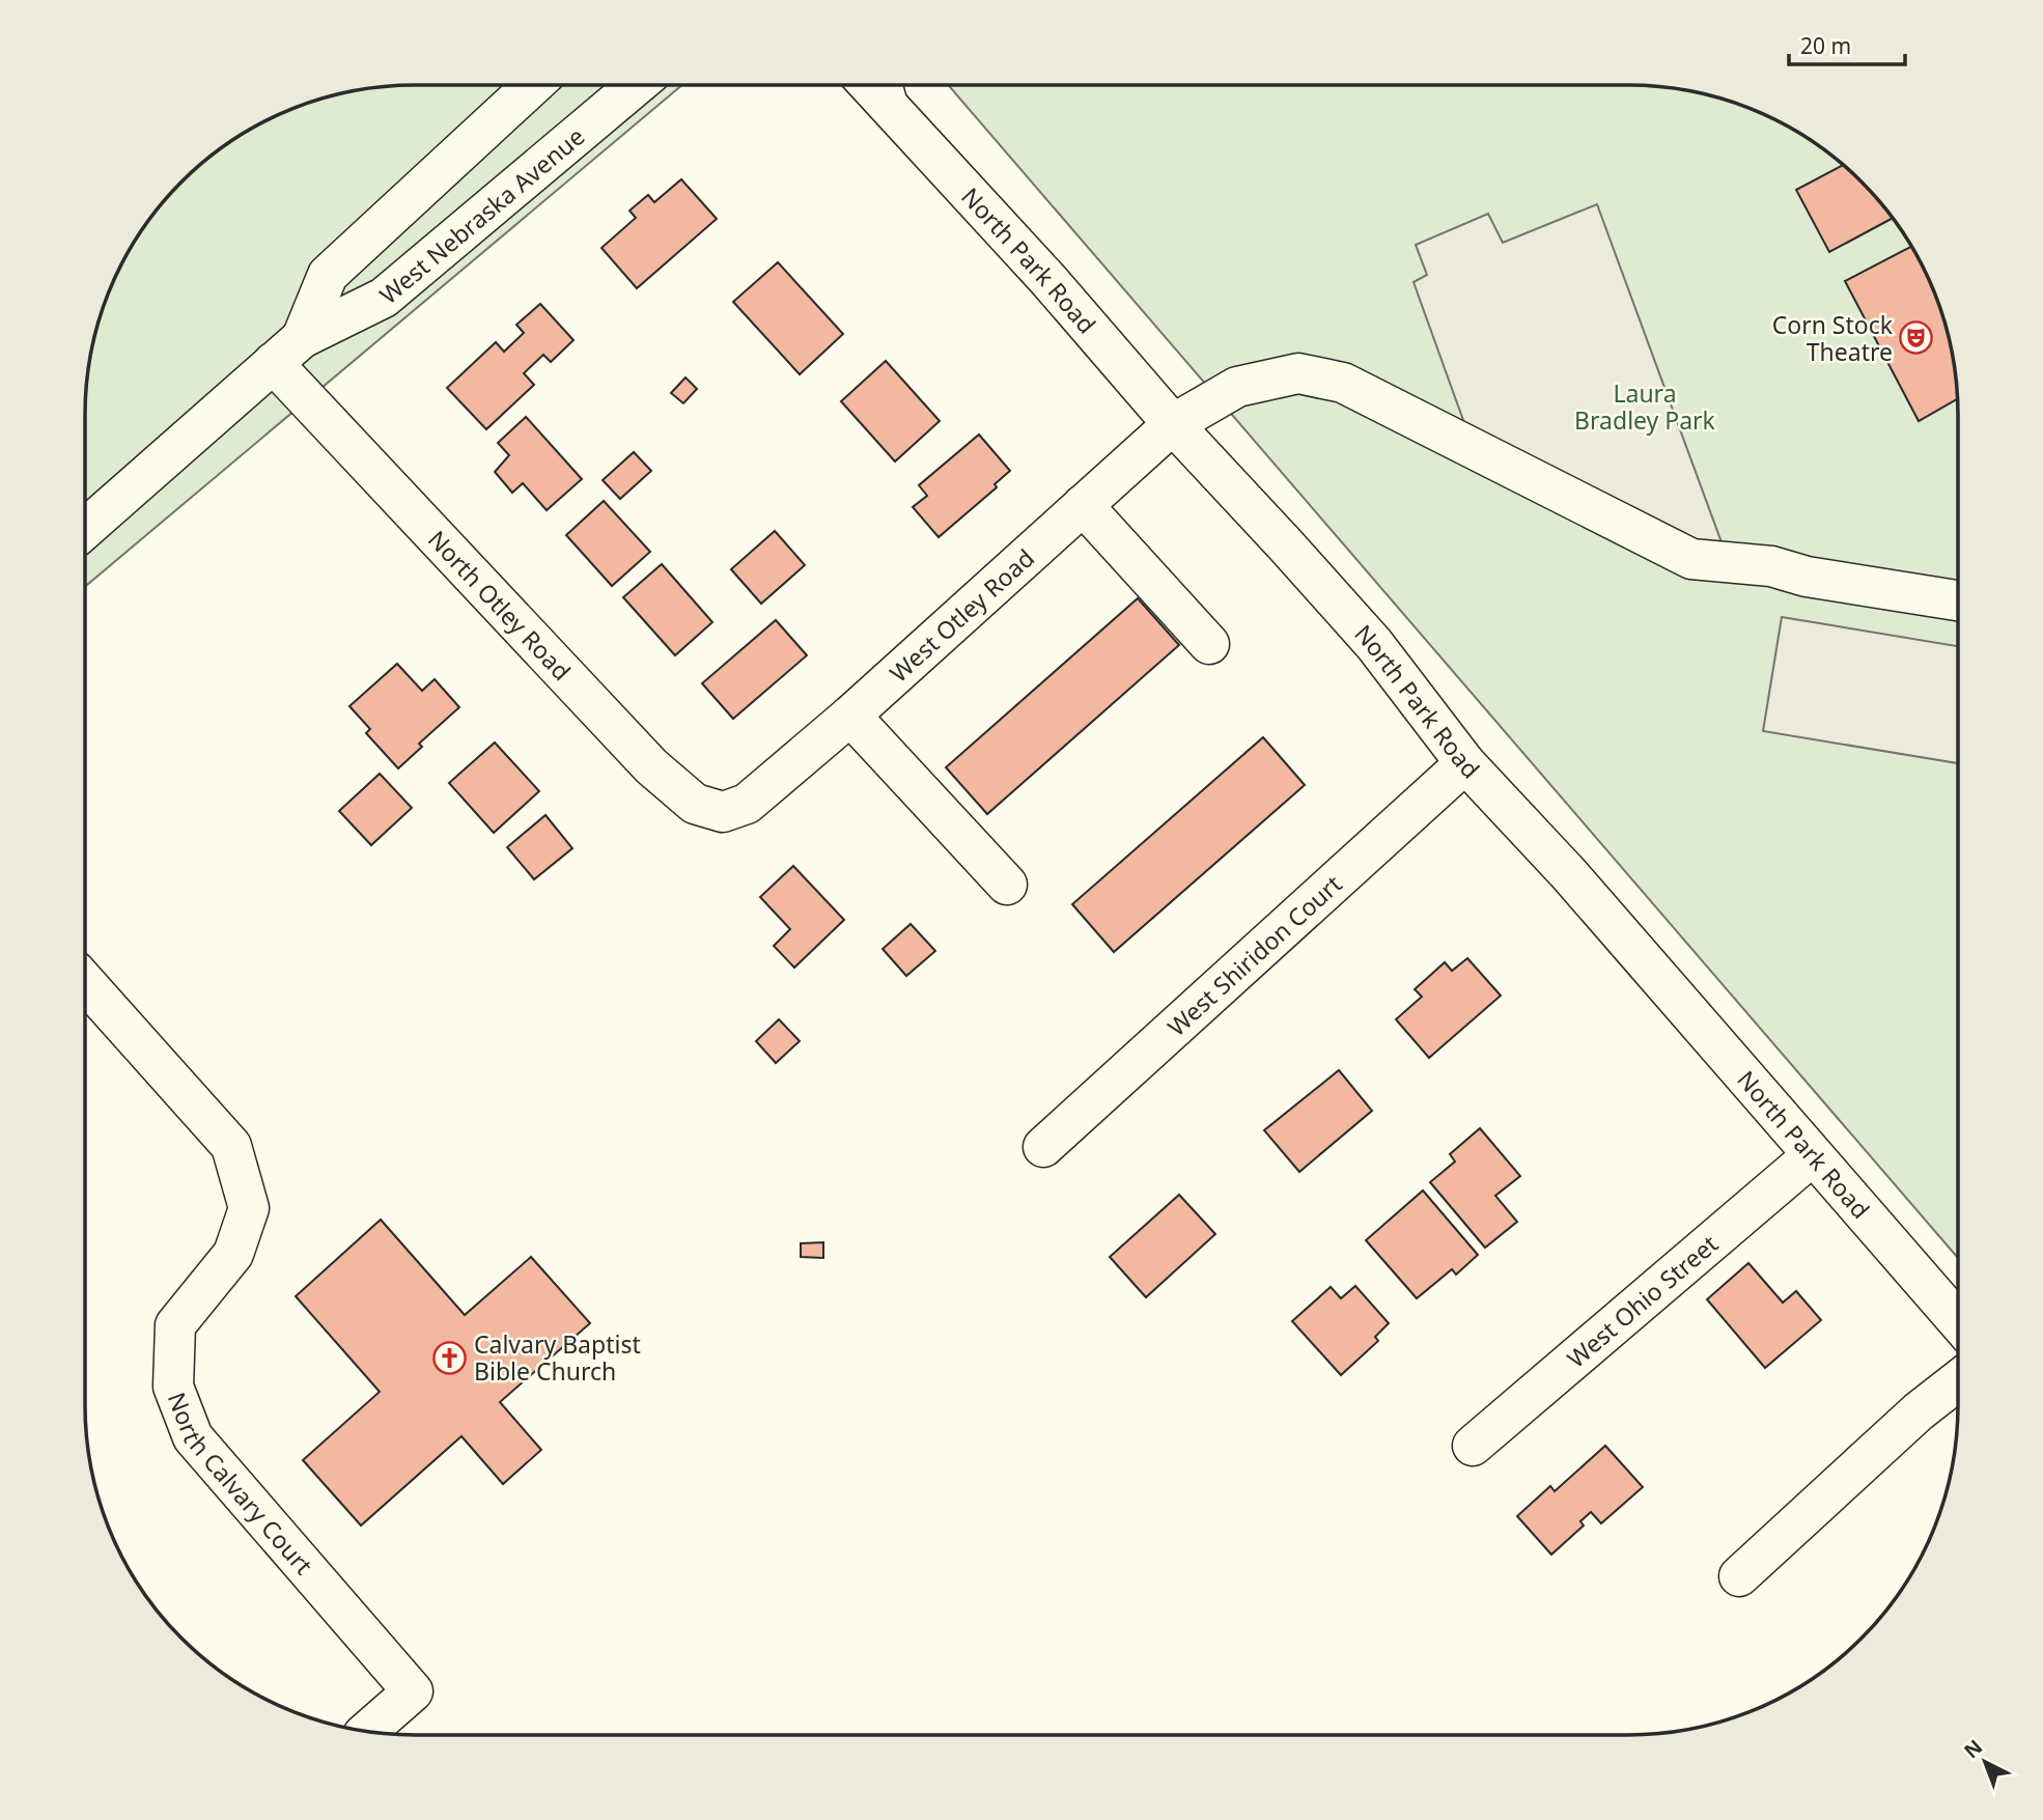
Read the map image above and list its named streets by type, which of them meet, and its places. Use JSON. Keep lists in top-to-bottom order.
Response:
{
  "streets": {
    "street": [
      "West Nebraska Avenue",
      "North Park Road",
      "North Otley Road",
      "West Otley Road",
      "West Shiridon Court",
      "West Ohio Street",
      "North Calvary Court"
    ]
  },
  "crossings": [
    ["West Nebraska Avenue", "North Otley Road"],
    ["North Park Road", "West Otley Road"],
    ["North Park Road", "West Shiridon Court"],
    ["North Park Road", "West Ohio Street"],
    ["North Otley Road", "West Otley Road"]
  ],
  "parks": ["Laura Bradley Park"],
  "places": {
    "theatre": ["Corn Stock Theatre"],
    "church": ["Calvary Baptist Bible Church"]
  },
  "scale_bar": "20 m",
  "north": "top left"
}
